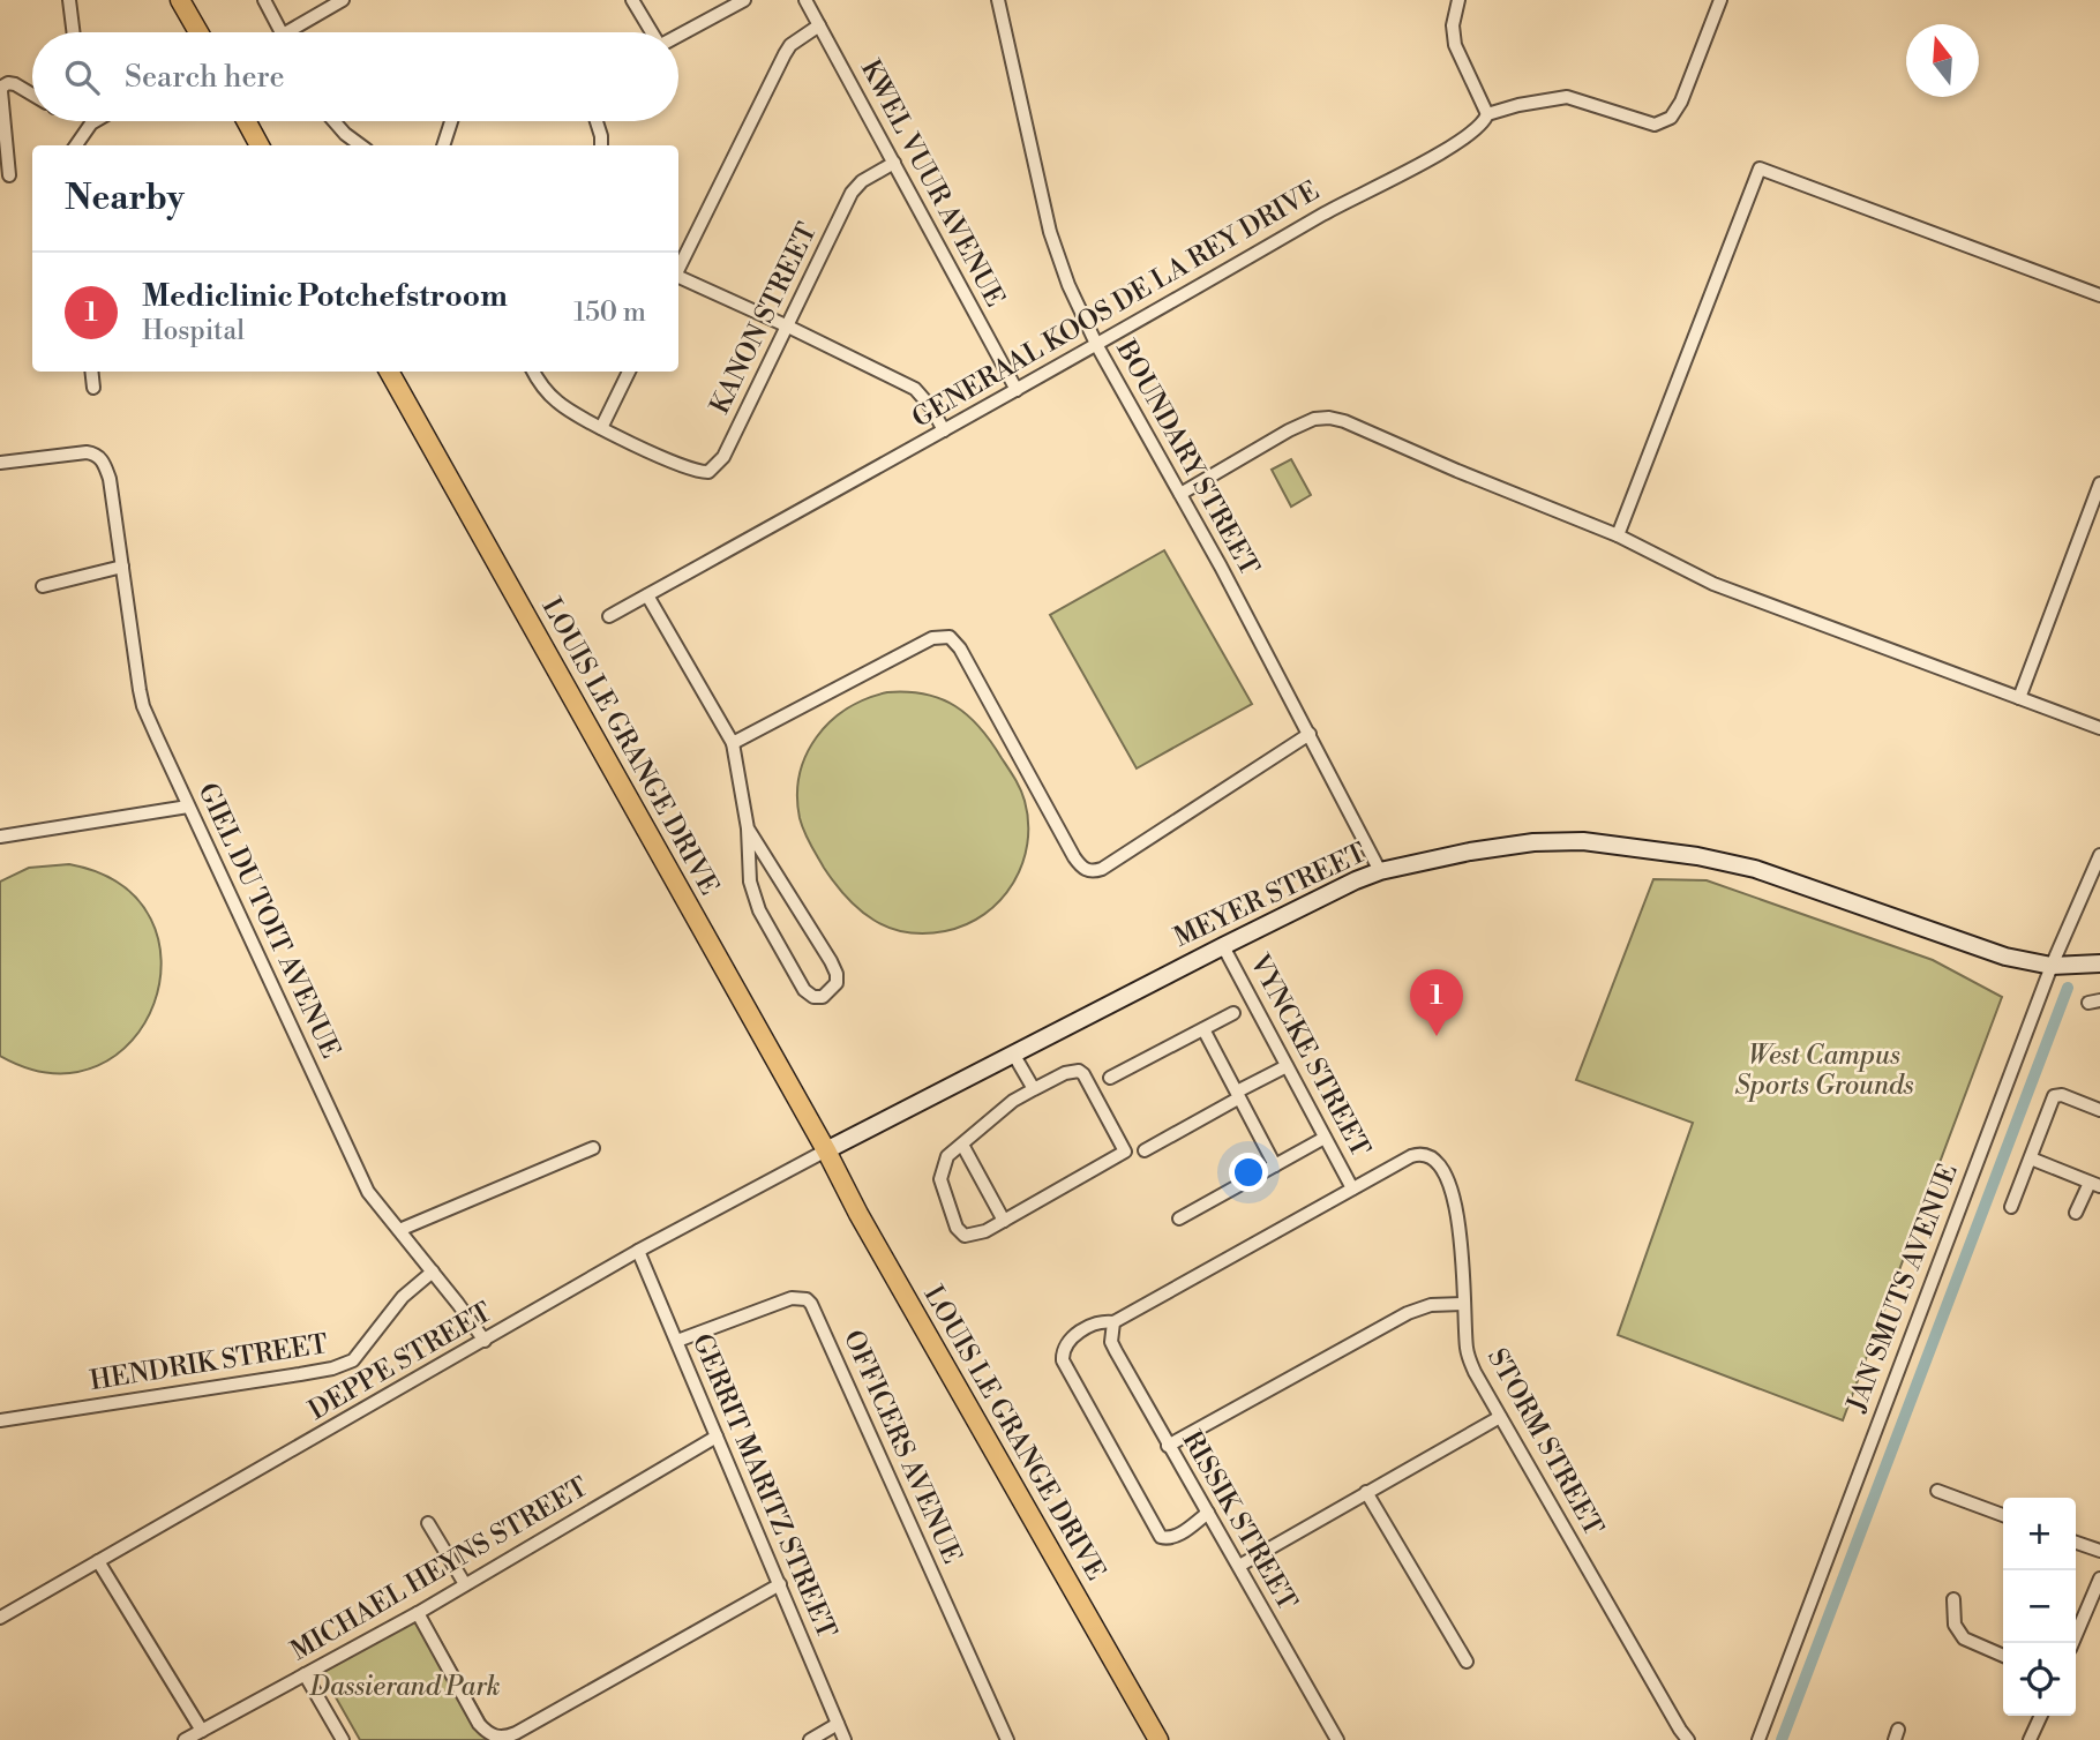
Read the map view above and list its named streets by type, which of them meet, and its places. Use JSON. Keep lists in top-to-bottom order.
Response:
{
  "streets": {
    "main road": ["LOUIS LE GRANGE DRIVE"],
    "street": [
      "KWEL VUUR AVENUE",
      "GENERAAL KOOS DE LA REY DRIVE",
      "KANON STREET",
      "BOUNDARY STREET",
      "MEYER STREET",
      "GIEL DU TOIT AVENUE",
      "VYNCKE STREET",
      "JAN SMUTS AVENUE",
      "DEPPE STREET",
      "HENDRIK STREET",
      "STORM STREET",
      "OFFICERS AVENUE",
      "GERRIT MARITZ STREET",
      "RISSIK STREET",
      "MICHAEL HEYNS STREET"
    ]
  },
  "crossings": [
    ["KWEL VUUR AVENUE", "GENERAAL KOOS DE LA REY DRIVE"],
    ["KWEL VUUR AVENUE", "KANON STREET"],
    ["GENERAAL KOOS DE LA REY DRIVE", "BOUNDARY STREET"],
    ["BOUNDARY STREET", "MEYER STREET"],
    ["LOUIS LE GRANGE DRIVE", "MEYER STREET"],
    ["LOUIS LE GRANGE DRIVE", "DEPPE STREET"],
    ["MEYER STREET", "VYNCKE STREET"],
    ["MEYER STREET", "JAN SMUTS AVENUE"],
    ["MEYER STREET", "DEPPE STREET"],
    ["GIEL DU TOIT AVENUE", "DEPPE STREET"],
    ["GIEL DU TOIT AVENUE", "HENDRIK STREET"],
    ["VYNCKE STREET", "STORM STREET"],
    ["DEPPE STREET", "GERRIT MARITZ STREET"],
    ["OFFICERS AVENUE", "GERRIT MARITZ STREET"],
    ["GERRIT MARITZ STREET", "MICHAEL HEYNS STREET"]
  ],
  "parks": ["West Campus Sports Grounds", "Dassierand Park"],
  "north": "top",
  "page": {
    "search": "Search here",
    "heading": "Nearby",
    "list": [
      {
        "mark": "1",
        "name": "Mediclinic Potchefstroom",
        "note": "Hospital",
        "value": "150 m"
      }
    ],
    "pins": "1",
    "map_buttons": ["+", "−"]
  }
}
